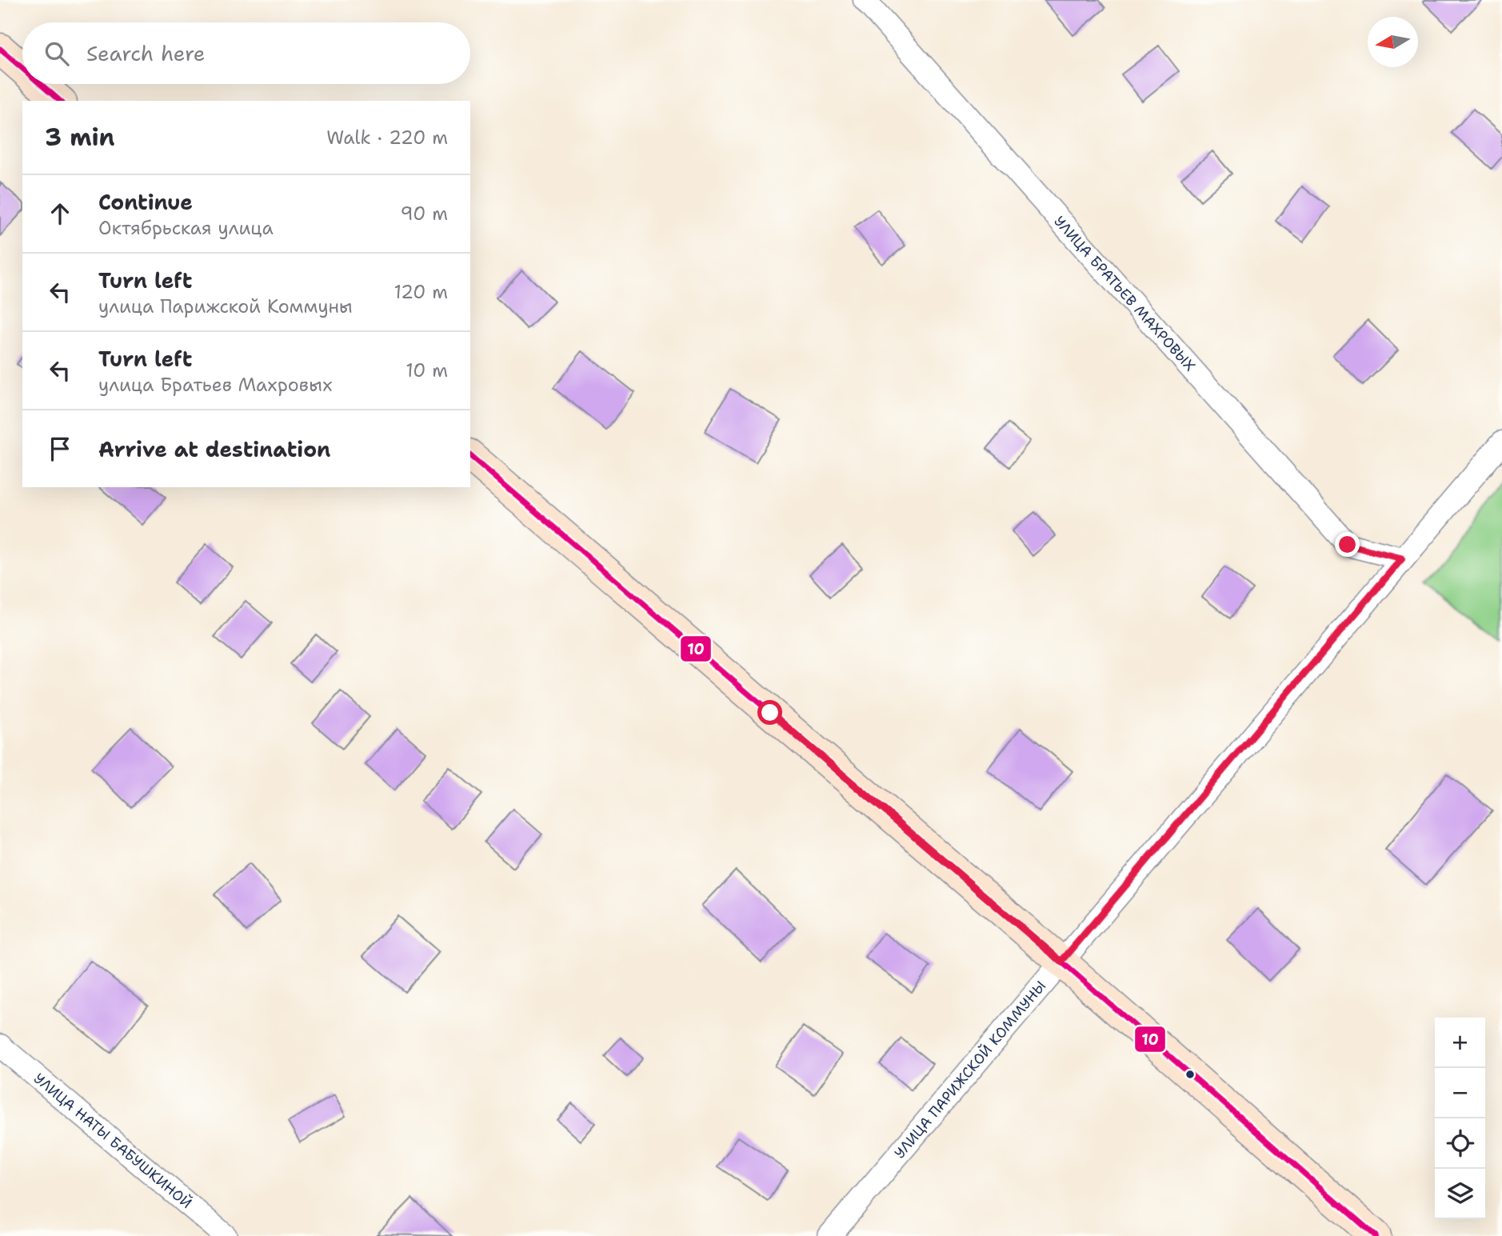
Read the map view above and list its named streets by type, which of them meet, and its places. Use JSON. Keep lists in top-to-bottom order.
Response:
{
  "streets": {
    "street": ["УЛИЦА БРАТЬЕВ МАХРОВЫХ", "УЛИЦА ПАРИЖСКОЙ КОММУНЫ", "УЛИЦА НАТЫ БАБУШКИНОЙ"]
  },
  "crossings": [
    ["УЛИЦА БРАТЬЕВ МАХРОВЫХ", "УЛИЦА ПАРИЖСКОЙ КОММУНЫ"]
  ],
  "lines": ["transit line 10"],
  "north": "left",
  "page": {
    "search": "Search here",
    "heading": ["3 min", "Walk · 220 m"],
    "list": [
      ["Continue", "Октябрьская улица", "90 m"],
      ["Turn left", "улица Парижской Коммуны", "120 m"],
      ["Turn left", "улица Братьев Махровых", "10 m"],
      "Arrive at destination"
    ],
    "map_buttons": ["+", "−"]
  }
}
